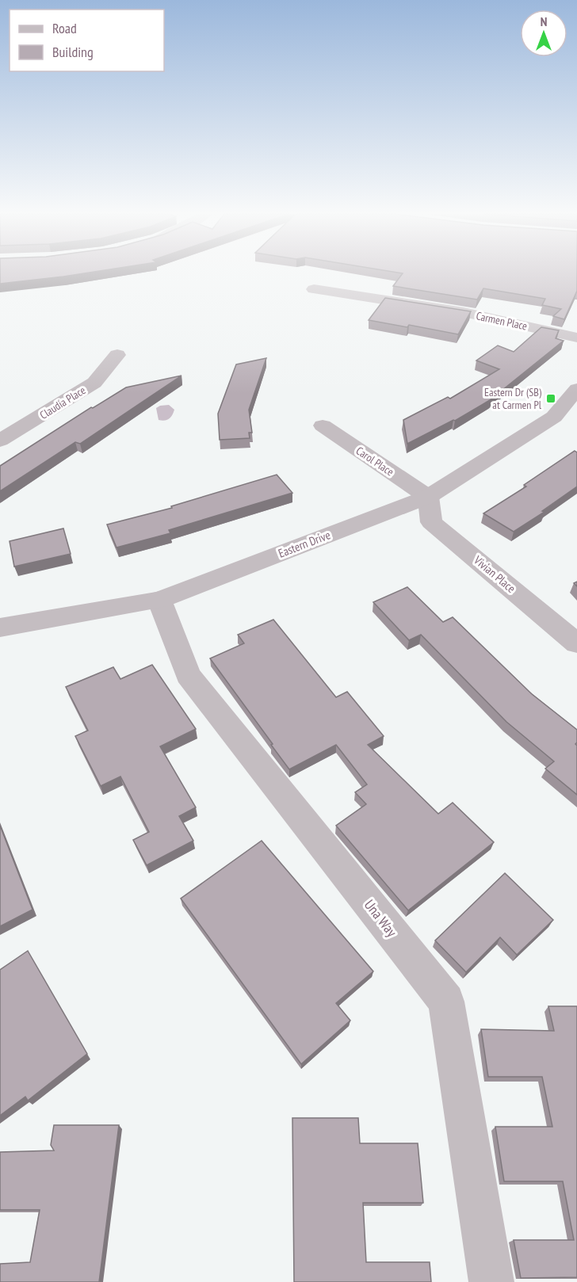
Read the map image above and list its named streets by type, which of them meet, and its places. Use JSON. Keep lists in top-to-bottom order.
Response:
{
  "streets": {
    "street": [
      "Carmen Place",
      "Claudia Place",
      "Carol Place",
      "Eastern Drive",
      "Vivian Place",
      "Una Way"
    ]
  },
  "crossings": [
    ["Carol Place", "Eastern Drive"],
    ["Carol Place", "Vivian Place"],
    ["Eastern Drive", "Vivian Place"],
    ["Eastern Drive", "Una Way"]
  ],
  "places": {
    "transit": ["Eastern Dr (SB) at Carmen Pl"]
  },
  "legend": ["Road", "Building"],
  "north": "top"
}
